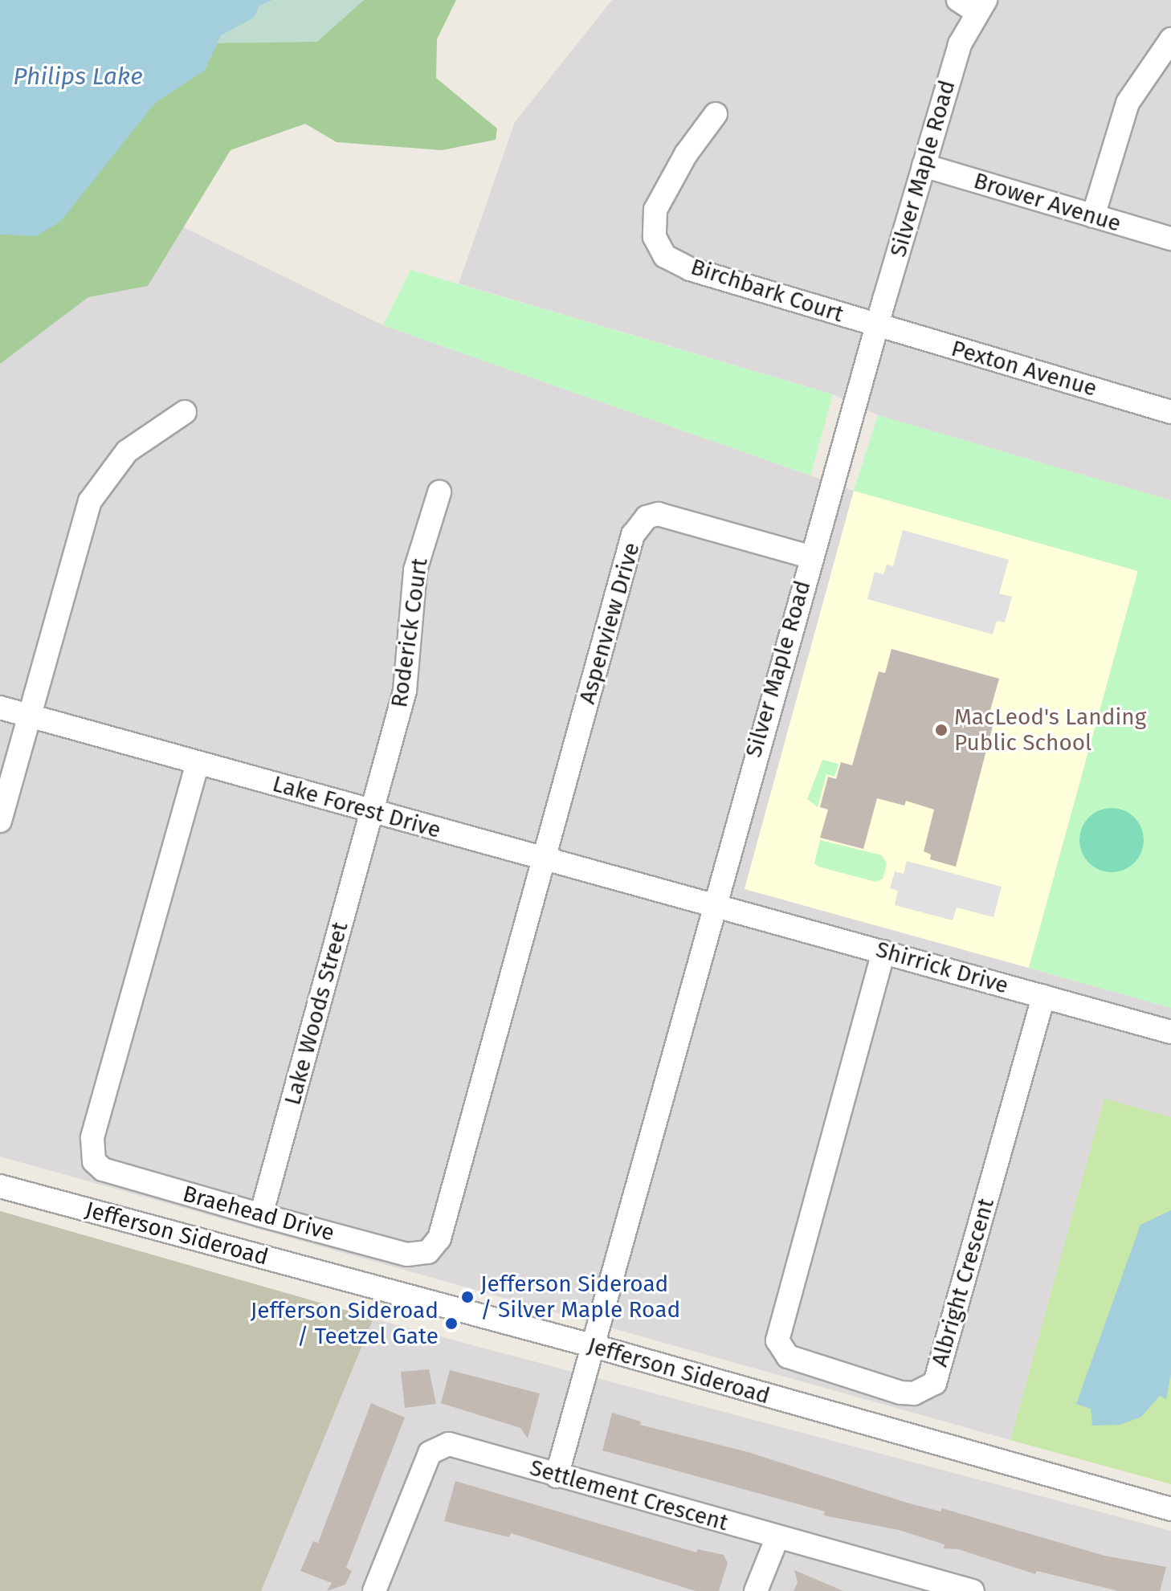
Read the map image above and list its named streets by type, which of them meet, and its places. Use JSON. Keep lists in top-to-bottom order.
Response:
{
  "streets": {
    "street": [
      "Silver Maple Road",
      "Brower Avenue",
      "Birchbark Court",
      "Pexton Avenue",
      "Aspenview Drive",
      "Roderick Court",
      "Lake Forest Drive",
      "Shirrick Drive",
      "Lake Woods Street",
      "Braehead Drive",
      "Jefferson Sideroad",
      "Albright Crescent",
      "Settlement Crescent"
    ]
  },
  "crossings": [
    ["Silver Maple Road", "Brower Avenue"],
    ["Silver Maple Road", "Birchbark Court"],
    ["Silver Maple Road", "Pexton Avenue"],
    ["Silver Maple Road", "Aspenview Drive"],
    ["Silver Maple Road", "Lake Forest Drive"],
    ["Silver Maple Road", "Shirrick Drive"],
    ["Silver Maple Road", "Jefferson Sideroad"],
    ["Silver Maple Road", "Settlement Crescent"],
    ["Birchbark Court", "Pexton Avenue"],
    ["Aspenview Drive", "Lake Forest Drive"],
    ["Aspenview Drive", "Braehead Drive"],
    ["Roderick Court", "Lake Forest Drive"],
    ["Roderick Court", "Lake Woods Street"],
    ["Lake Forest Drive", "Shirrick Drive"],
    ["Lake Forest Drive", "Lake Woods Street"],
    ["Lake Forest Drive", "Braehead Drive"],
    ["Shirrick Drive", "Albright Crescent"],
    ["Lake Woods Street", "Braehead Drive"]
  ],
  "water": ["Philips Lake"],
  "places": ["MacLeod's Landing Public School", "Jefferson Sideroad / Silver Maple Road", "Jefferson Sideroad / Teetzel Gate"]
}
